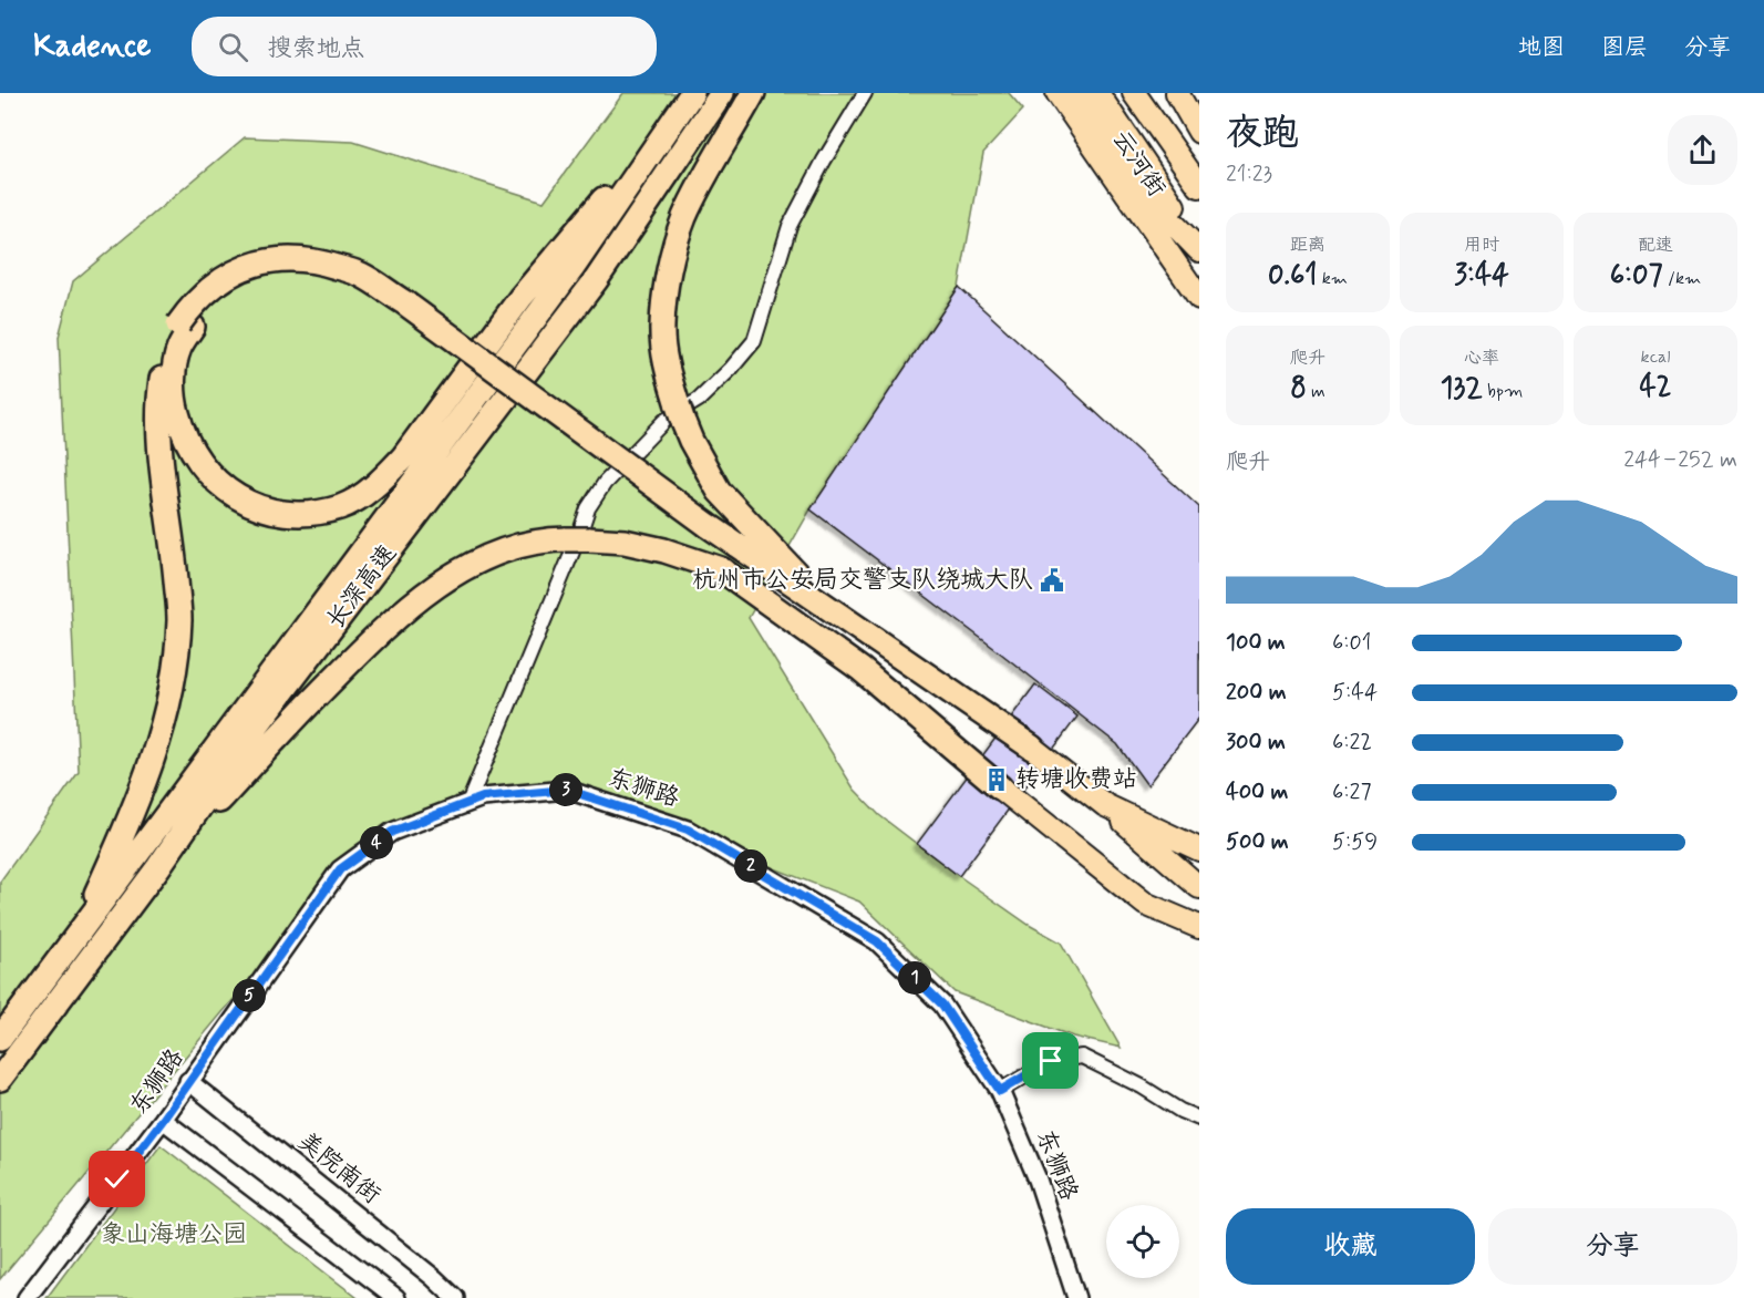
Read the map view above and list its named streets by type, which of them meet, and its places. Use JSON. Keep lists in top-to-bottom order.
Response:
{
  "streets": {
    "highway": ["云河街", "长深高速"],
    "street": ["东狮路", "美院南街"]
  },
  "crossings": [
    ["东狮路", "美院南街"]
  ],
  "parks": ["象山海塘公园"],
  "places": {
    "public building": ["杭州市公安局交警支队绕城大队"],
    "building": ["转塘收费站"]
  },
  "page": {
    "header": "Kadence",
    "search": "搜索地点",
    "nav": ["地图", "图层", "分享"],
    "heading": ["夜跑", "21:23"],
    "stats": [
      ["距离", "0.61 km"],
      ["用时", "3:44"],
      ["配速", "6:07 /km"],
      ["爬升", "8 m"],
      ["心率", "132 bpm"],
      ["kcal", "42"]
    ],
    "chart": ["爬升", "244–252 m"],
    "list": [
      {
        "name": "100 m",
        "note": "6:01"
      },
      {
        "name": "200 m",
        "note": "5:44"
      },
      {
        "name": "300 m",
        "note": "6:22"
      },
      {
        "name": "400 m",
        "note": "6:27"
      },
      {
        "name": "500 m",
        "note": "5:59"
      }
    ],
    "pins": [
      "3",
      "4",
      "2",
      "1",
      "5"
    ],
    "buttons": ["收藏", "分享"]
  }
}
